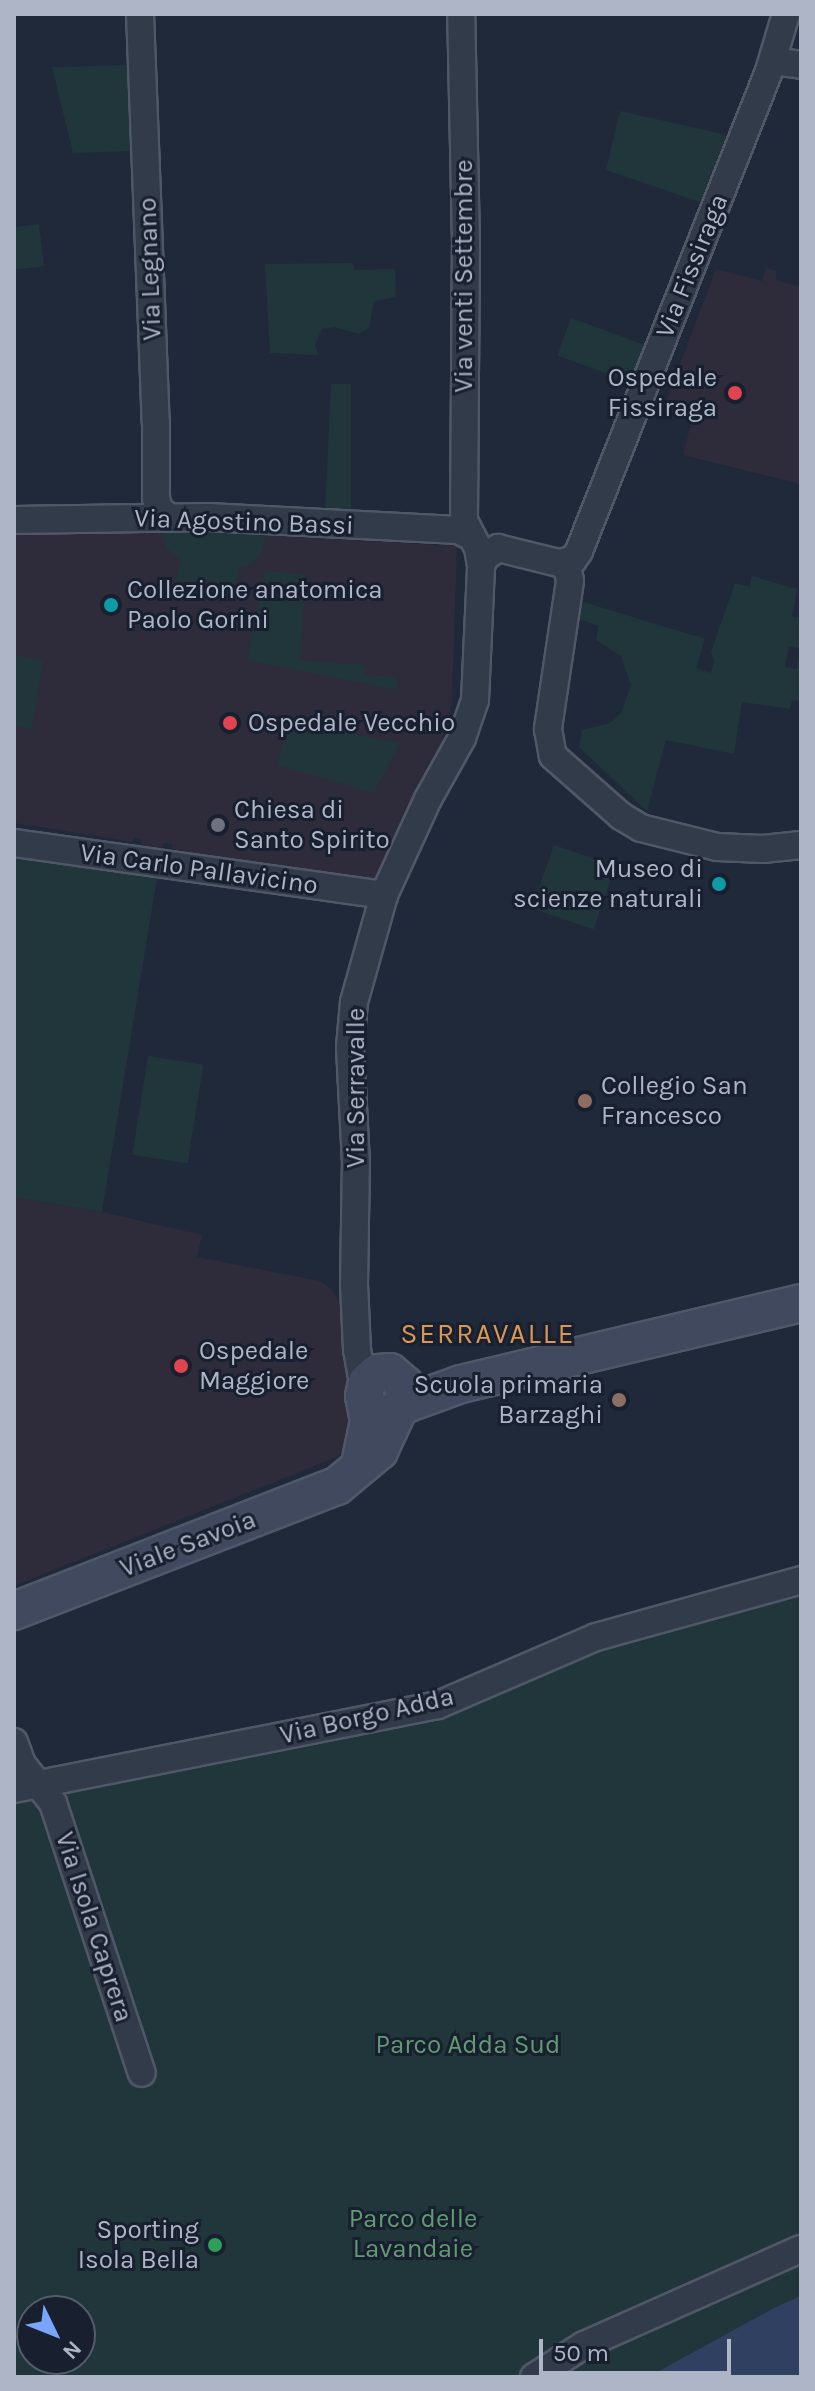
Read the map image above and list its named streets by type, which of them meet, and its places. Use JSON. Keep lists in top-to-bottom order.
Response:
{
  "streets": {
    "street": [
      "Via Fissiraga",
      "Via Legnano",
      "Via venti Settembre",
      "Via Agostino Bassi",
      "Via Carlo Pallavicino",
      "Via Serravalle",
      "Viale Savoia",
      "Via Borgo Adda",
      "Via Isola Caprera"
    ]
  },
  "crossings": [
    ["Via Legnano", "Via Agostino Bassi"],
    ["Via venti Settembre", "Via Agostino Bassi"],
    ["Via venti Settembre", "Via Serravalle"],
    ["Via Carlo Pallavicino", "Via Serravalle"],
    ["Via Serravalle", "Viale Savoia"],
    ["Via Borgo Adda", "Via Isola Caprera"]
  ],
  "districts": ["SERRAVALLE"],
  "parks": ["Parco Adda Sud", "Parco delle Lavandaie"],
  "places": [
    "Ospedale Fissiraga",
    "Collezione anatomica Paolo Gorini",
    "Ospedale Vecchio",
    "Chiesa di Santo Spirito",
    "Museo di scienze naturali",
    "Collegio San Francesco",
    "Ospedale Maggiore",
    "Scuola primaria Barzaghi",
    "Sporting Isola Bella"
  ],
  "scale_bar": "50 m",
  "north": "bottom right"
}
